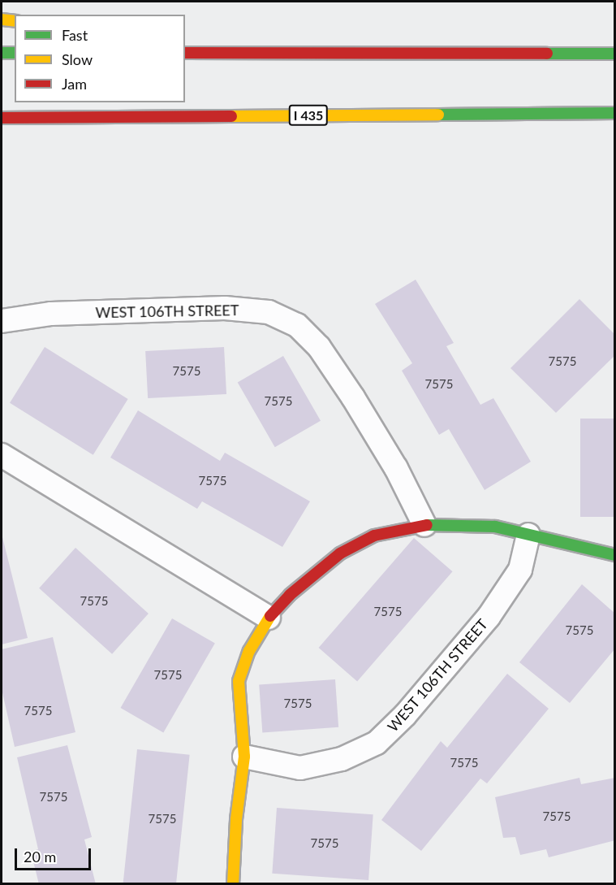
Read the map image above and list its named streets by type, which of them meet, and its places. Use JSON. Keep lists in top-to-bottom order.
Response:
{
  "streets": {
    "main road": ["I 435"],
    "street": ["WEST 106TH STREET"]
  },
  "house_numbers": [
    "7575",
    "7575",
    "7575",
    "7575",
    "7575",
    "7575",
    "7575",
    "7575",
    "7575",
    "7575",
    "7575",
    "7575",
    "7575",
    "7575",
    "7575",
    "7575"
  ],
  "legend": ["Fast", "Slow", "Jam"],
  "scale_bar": "20 m"
}
